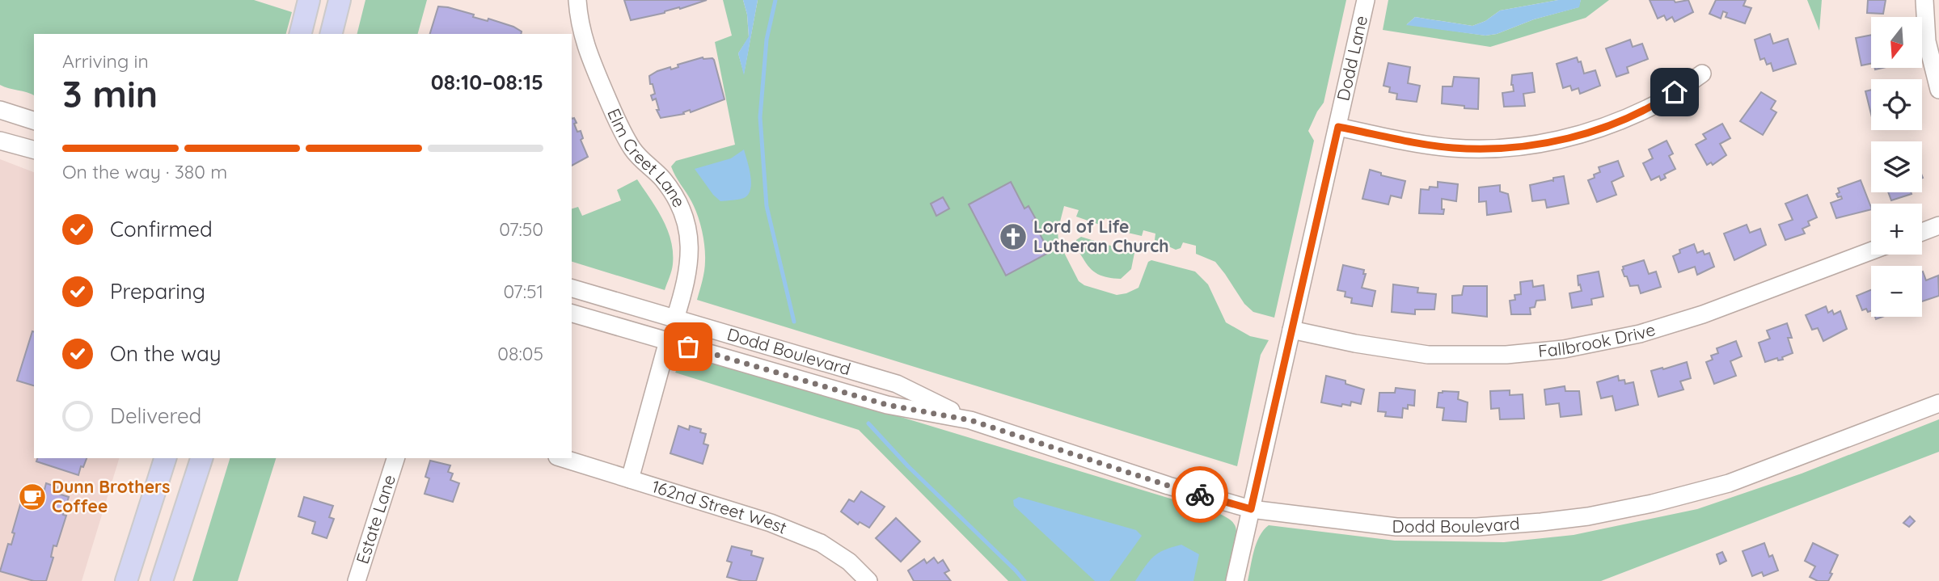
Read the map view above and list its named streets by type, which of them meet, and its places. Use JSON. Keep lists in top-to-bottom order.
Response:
{
  "streets": {
    "street": [
      "Dodd Lane",
      "Elm Creet Lane",
      "Fallbrook Drive",
      "Dodd Boulevard",
      "162nd Street West",
      "Estate Lane"
    ]
  },
  "crossings": [
    ["Dodd Lane", "Fallbrook Drive"],
    ["Dodd Lane", "Dodd Boulevard"],
    ["Elm Creet Lane", "Dodd Boulevard"]
  ],
  "places": {
    "church": ["Lord of Life Lutheran Church"],
    "cafe": ["Dunn Brothers Coffee"]
  },
  "north": "bottom",
  "page": {
    "map_buttons": ["+", "−"],
    "heading": ["3 min", "Arriving in", "08:10–08:15"],
    "bar": "On the way · 380 m",
    "list": [
      ["Confirmed", "07:50"],
      ["Preparing", "07:51"],
      ["On the way", "08:05"],
      "Delivered"
    ]
  }
}
